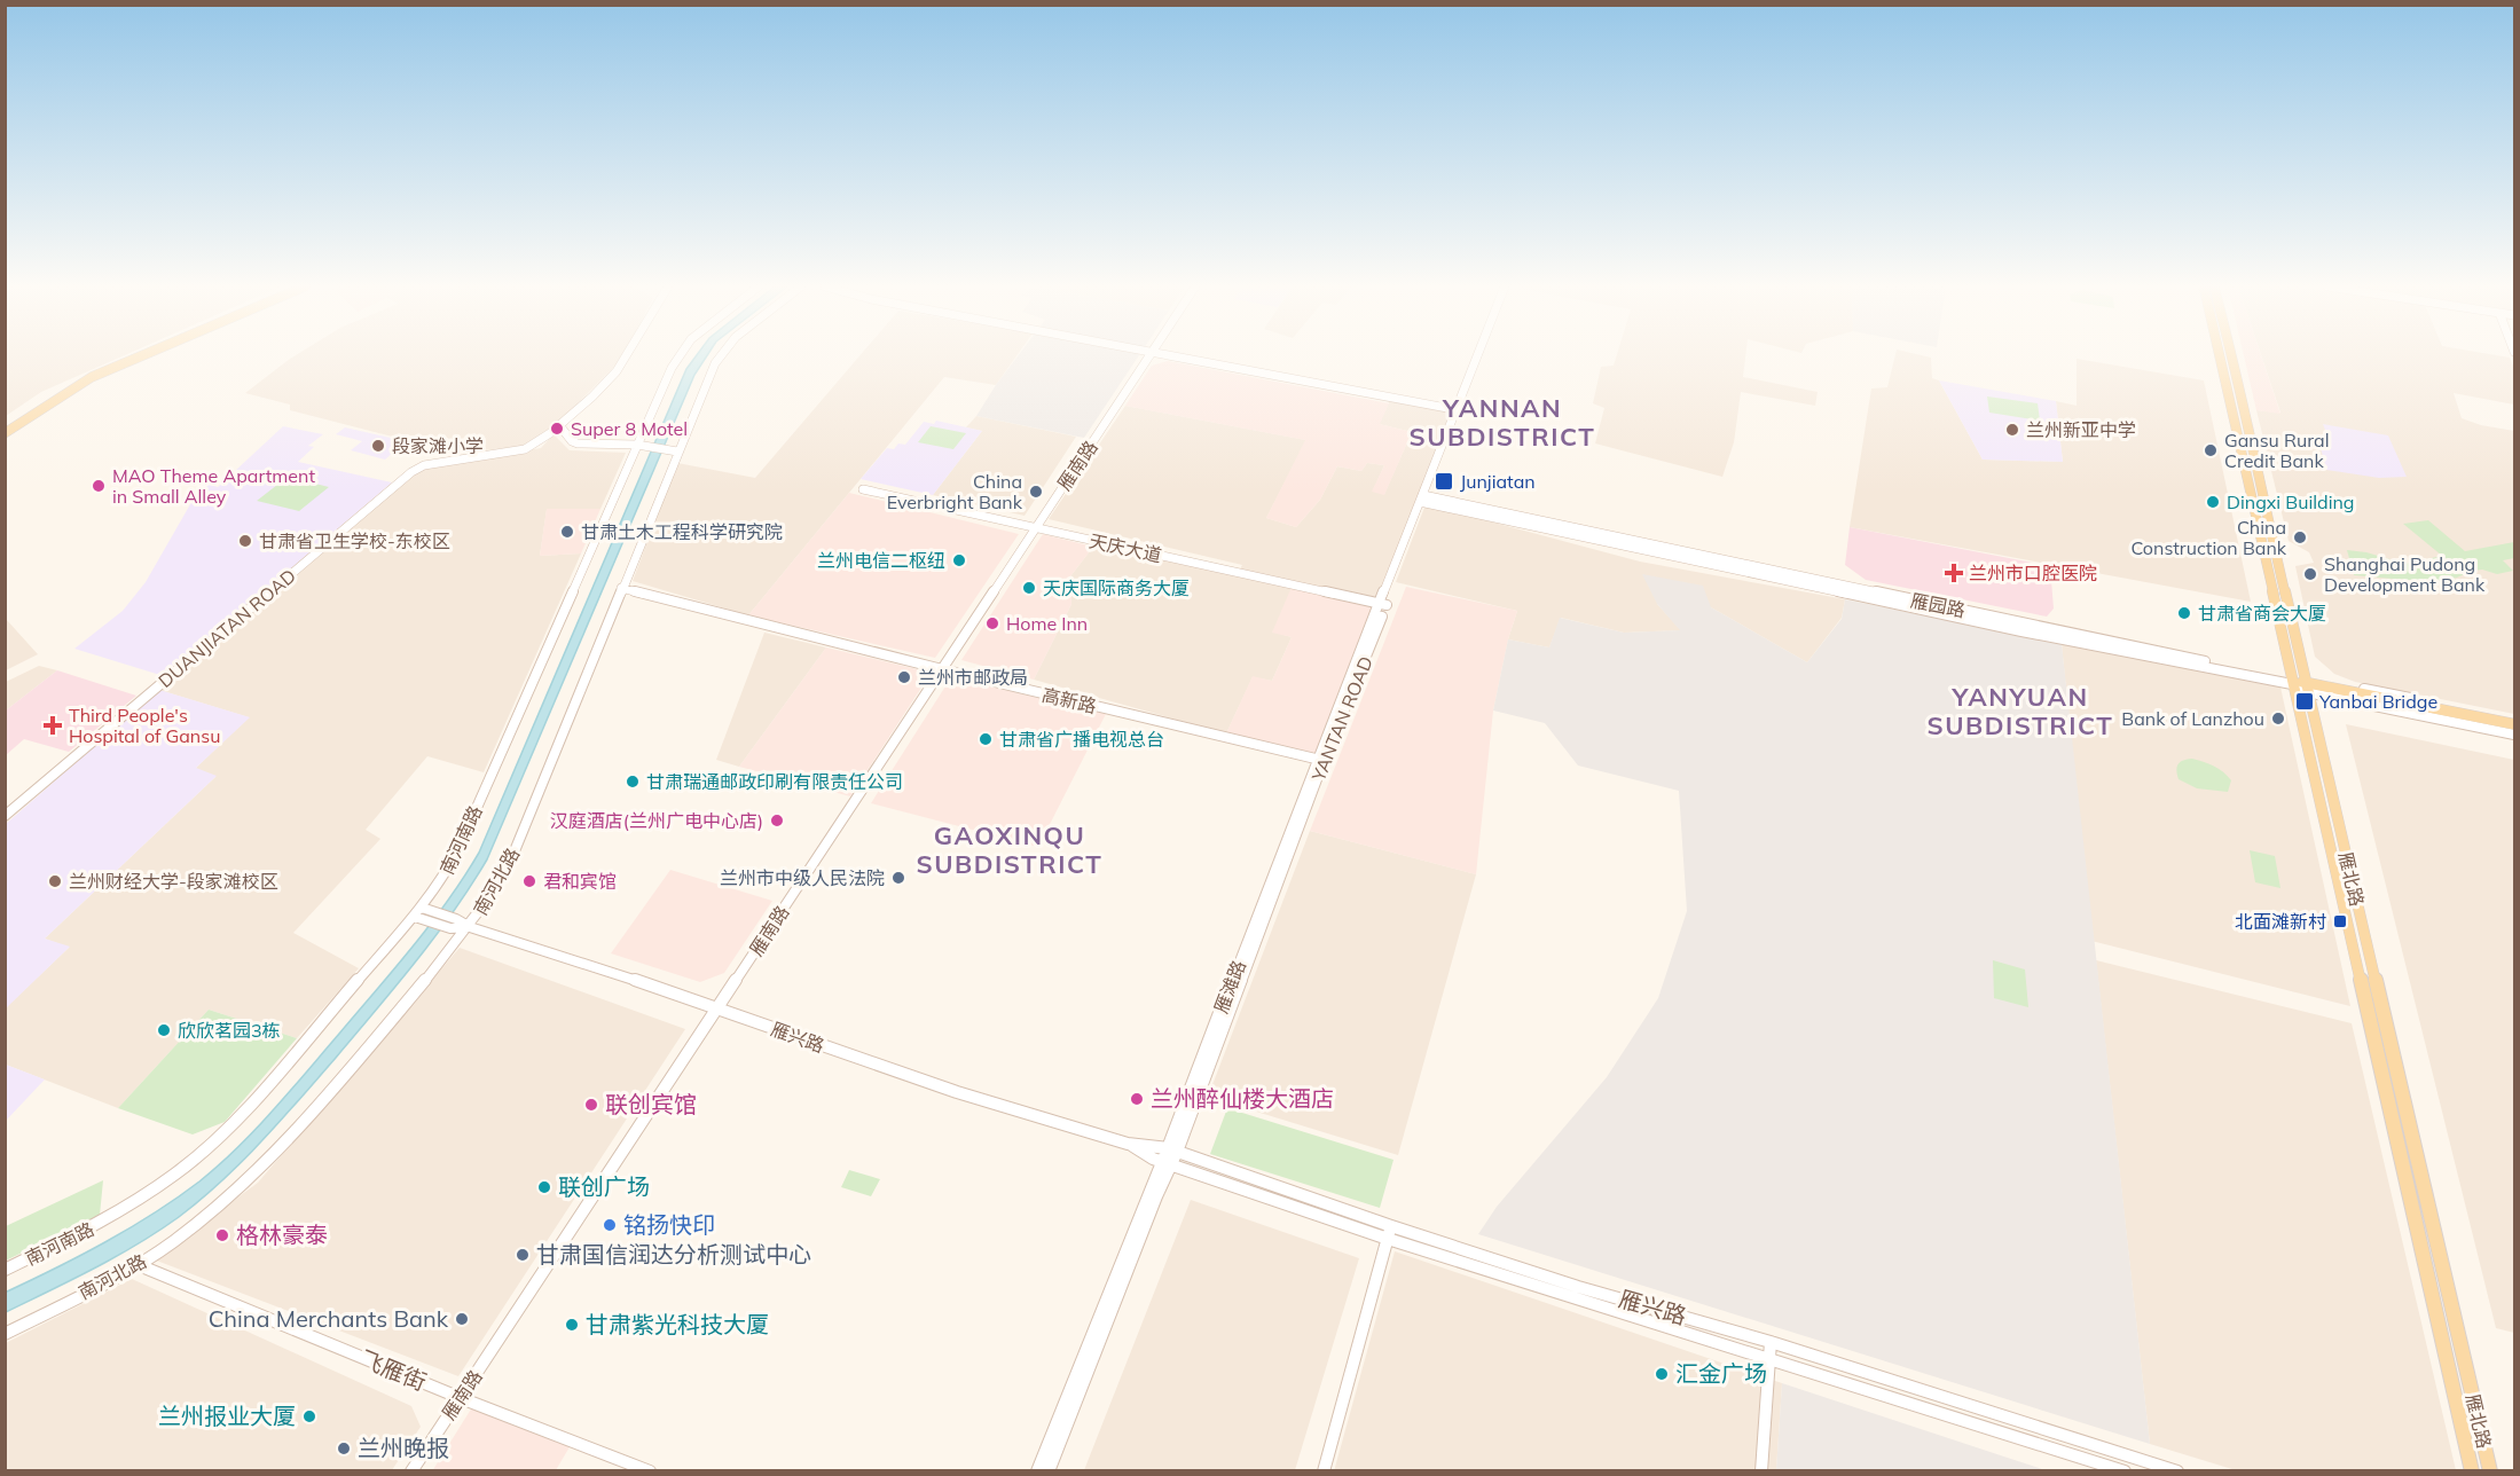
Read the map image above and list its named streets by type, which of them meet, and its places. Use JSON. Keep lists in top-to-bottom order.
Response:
{
  "streets": {
    "main road": [
      "雁南路",
      "天庆大道",
      "雁园路",
      "DUANJIATAN ROAD",
      "高新路",
      "YANTAN ROAD",
      "南河南路",
      "雁北路",
      "南河北路",
      "雁滩路",
      "雁兴路",
      "飞雁街"
    ]
  },
  "crossings": [
    ["雁南路", "天庆大道"],
    ["雁南路", "高新路"],
    ["雁南路", "雁兴路"],
    ["雁南路", "飞雁街"],
    ["天庆大道", "YANTAN ROAD"],
    ["雁园路", "YANTAN ROAD"],
    ["雁园路", "雁北路"],
    ["高新路", "YANTAN ROAD"],
    ["高新路", "南河北路"],
    ["高新路", "雁滩路"],
    ["YANTAN ROAD", "雁滩路"],
    ["南河北路", "雁兴路"],
    ["南河北路", "飞雁街"],
    ["雁滩路", "雁兴路"]
  ],
  "districts": ["YANNAN SUBDISTRICT", "YANYUAN SUBDISTRICT", "GAOXINQU SUBDISTRICT"],
  "places": {
    "other": [
      "Super 8 Motel",
      "兰州新亚中学",
      "段家滩小学",
      "Gansu Rural Credit Bank",
      "MAO Theme Apartment in Small Alley",
      "China Everbright Bank",
      "Dingxi Building",
      "甘肃土木工程科学研究院",
      "China Construction Bank",
      "甘肃省卫生学校-东校区",
      "兰州电信二枢纽",
      "Shanghai Pudong Development Bank",
      "天庆国际商务大厦",
      "甘肃省商会大厦",
      "Home Inn",
      "兰州市邮政局",
      "Bank of Lanzhou",
      "甘肃省广播电视总台",
      "甘肃瑞通邮政印刷有限责任公司",
      "汉庭酒店(兰州广电中心店)",
      "兰州市中级人民法院",
      "兰州财经大学-段家滩校区",
      "君和宾馆",
      "欣欣茗园3栋",
      "兰州醉仙楼大酒店",
      "联创宾馆",
      "联创广场",
      "铭扬快印",
      "格林豪泰",
      "甘肃国信润达分析测试中心",
      "China Merchants Bank",
      "甘肃紫光科技大厦",
      "汇金广场",
      "兰州报业大厦",
      "兰州晚报"
    ],
    "transit": ["Junjiatan", "Yanbai Bridge", "北面滩新村"],
    "health": ["兰州市口腔医院", "Third People's Hospital of Gansu"]
  }
}
